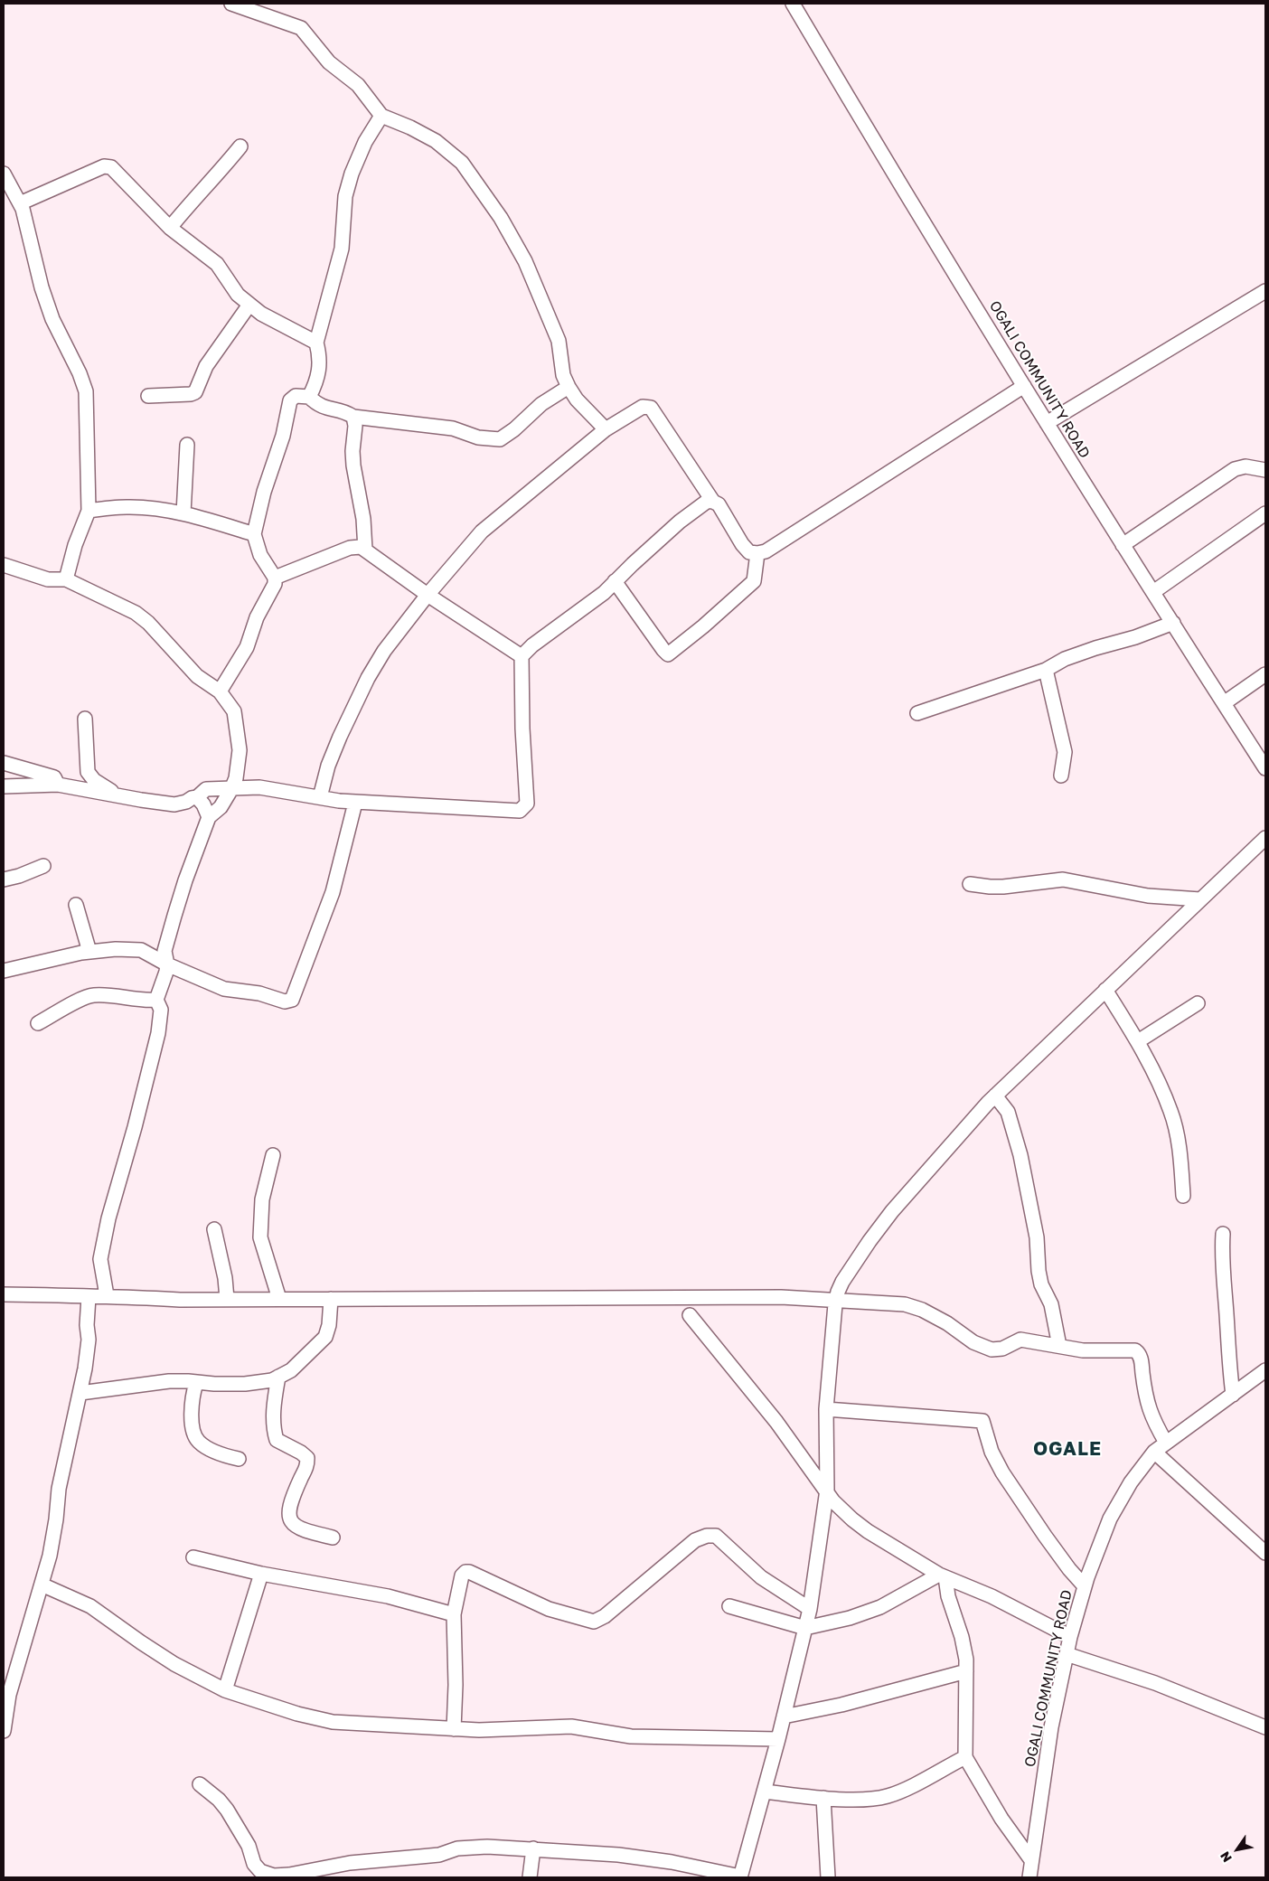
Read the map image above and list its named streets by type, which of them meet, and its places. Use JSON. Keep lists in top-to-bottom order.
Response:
{
  "streets": {
    "street": ["OGALI COMMUNITY ROAD"]
  },
  "districts": ["OGALE"],
  "north": "bottom left"
}
